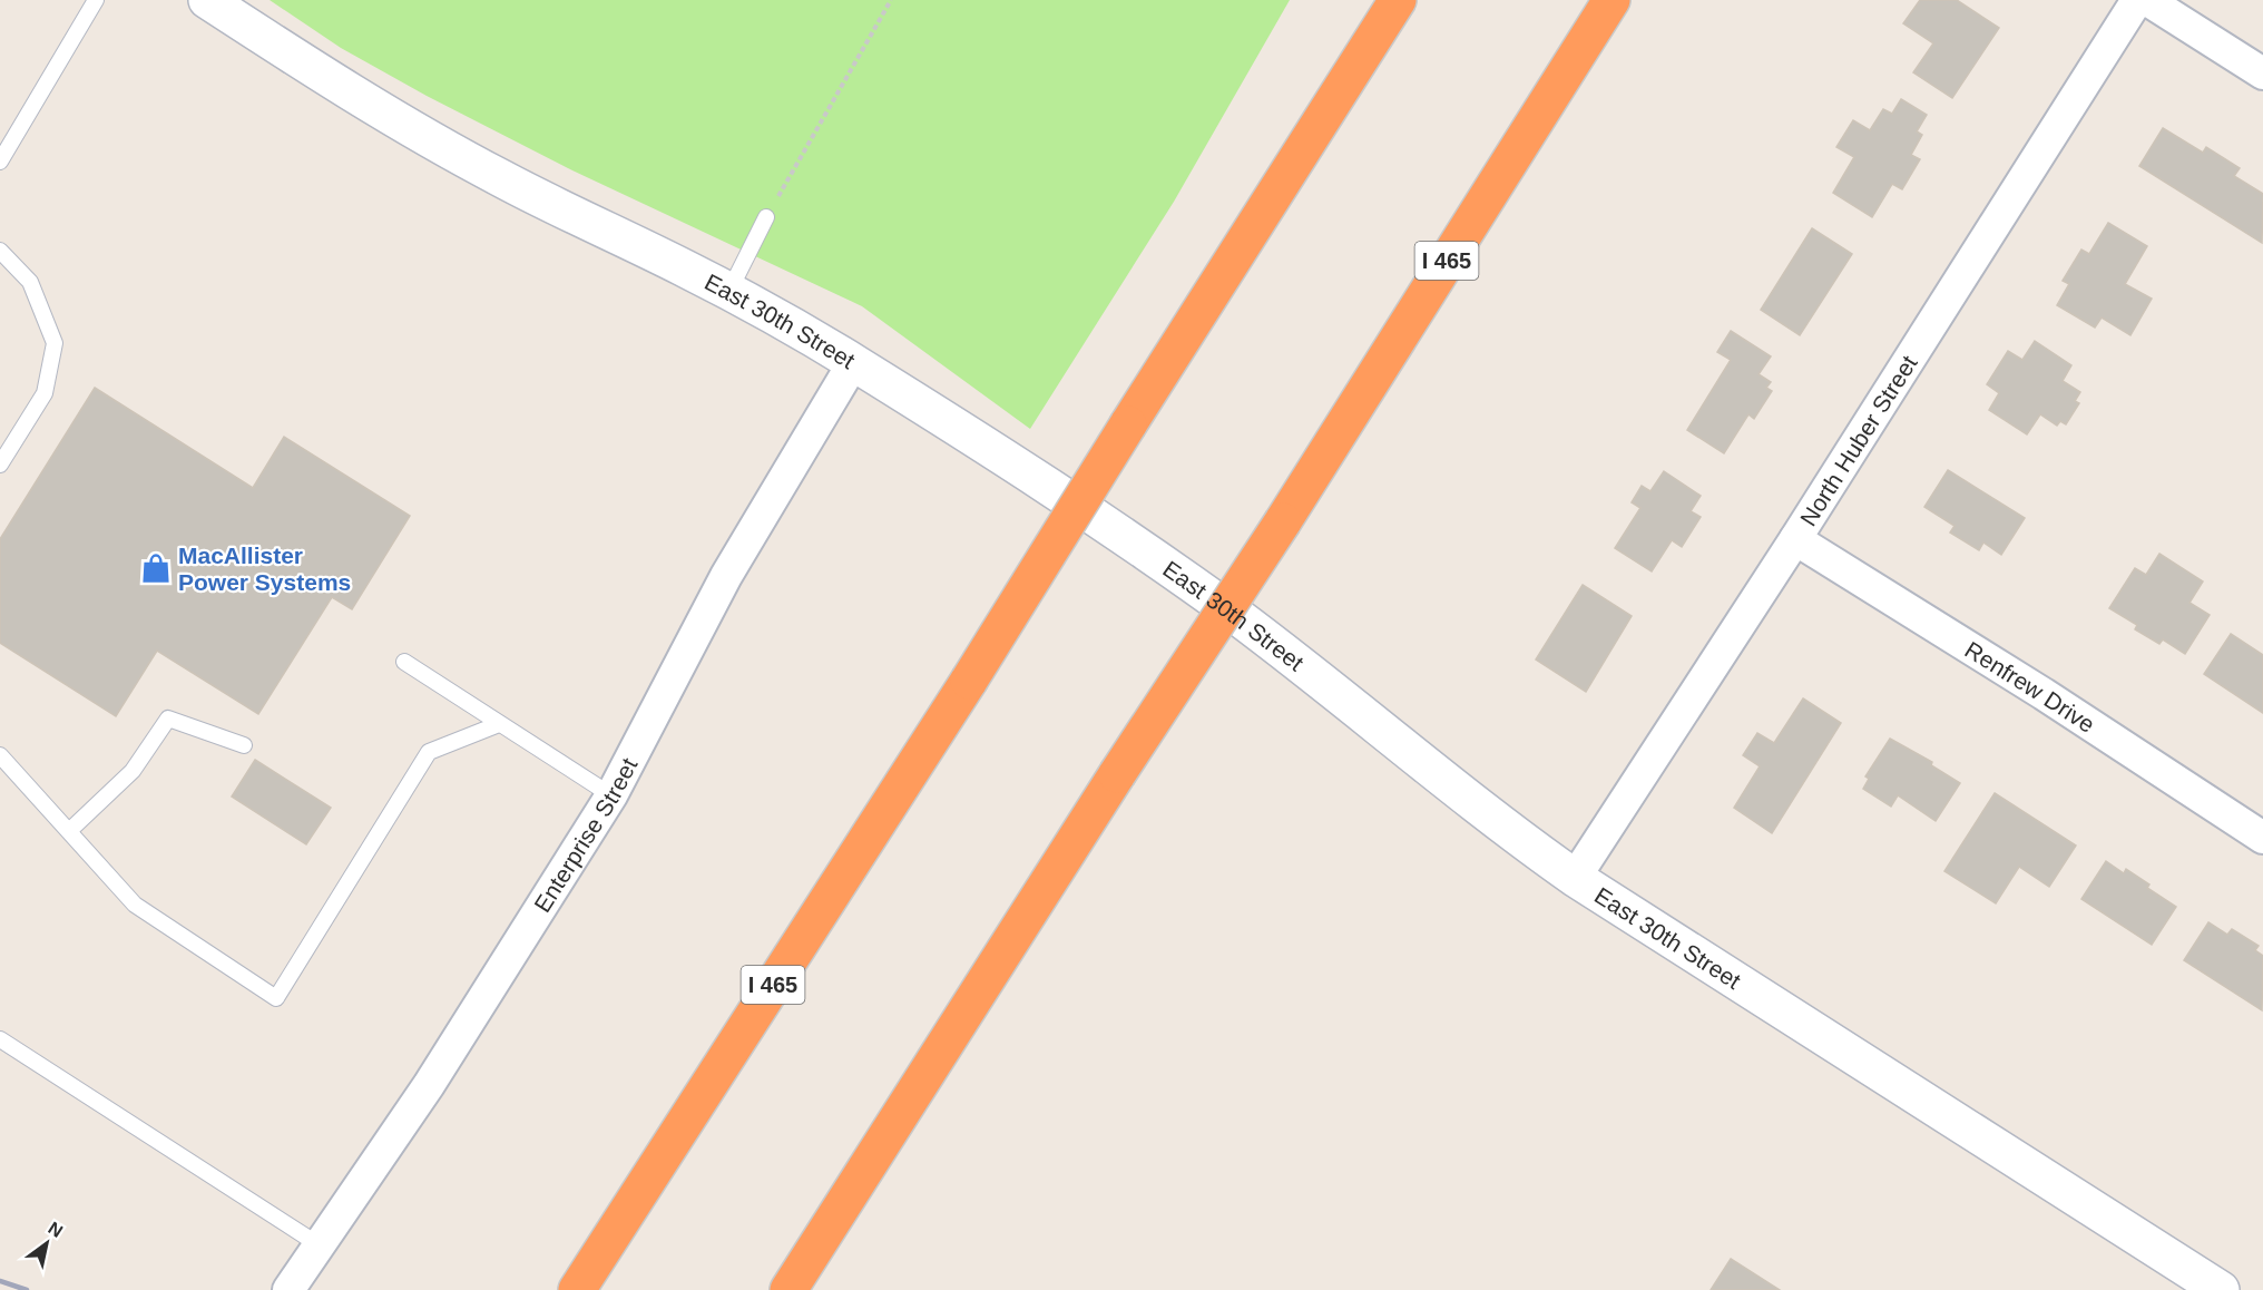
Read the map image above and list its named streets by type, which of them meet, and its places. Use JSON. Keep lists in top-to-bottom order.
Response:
{
  "streets": {
    "highway": ["I 465"],
    "main road": ["East 30th Street"],
    "street": ["North Huber Street", "Renfrew Drive", "Enterprise Street"]
  },
  "crossings": [
    ["East 30th Street", "North Huber Street"],
    ["East 30th Street", "Enterprise Street"],
    ["North Huber Street", "Renfrew Drive"]
  ],
  "places": {
    "shop": ["MacAllister Power Systems"]
  },
  "north": "top right"
}
